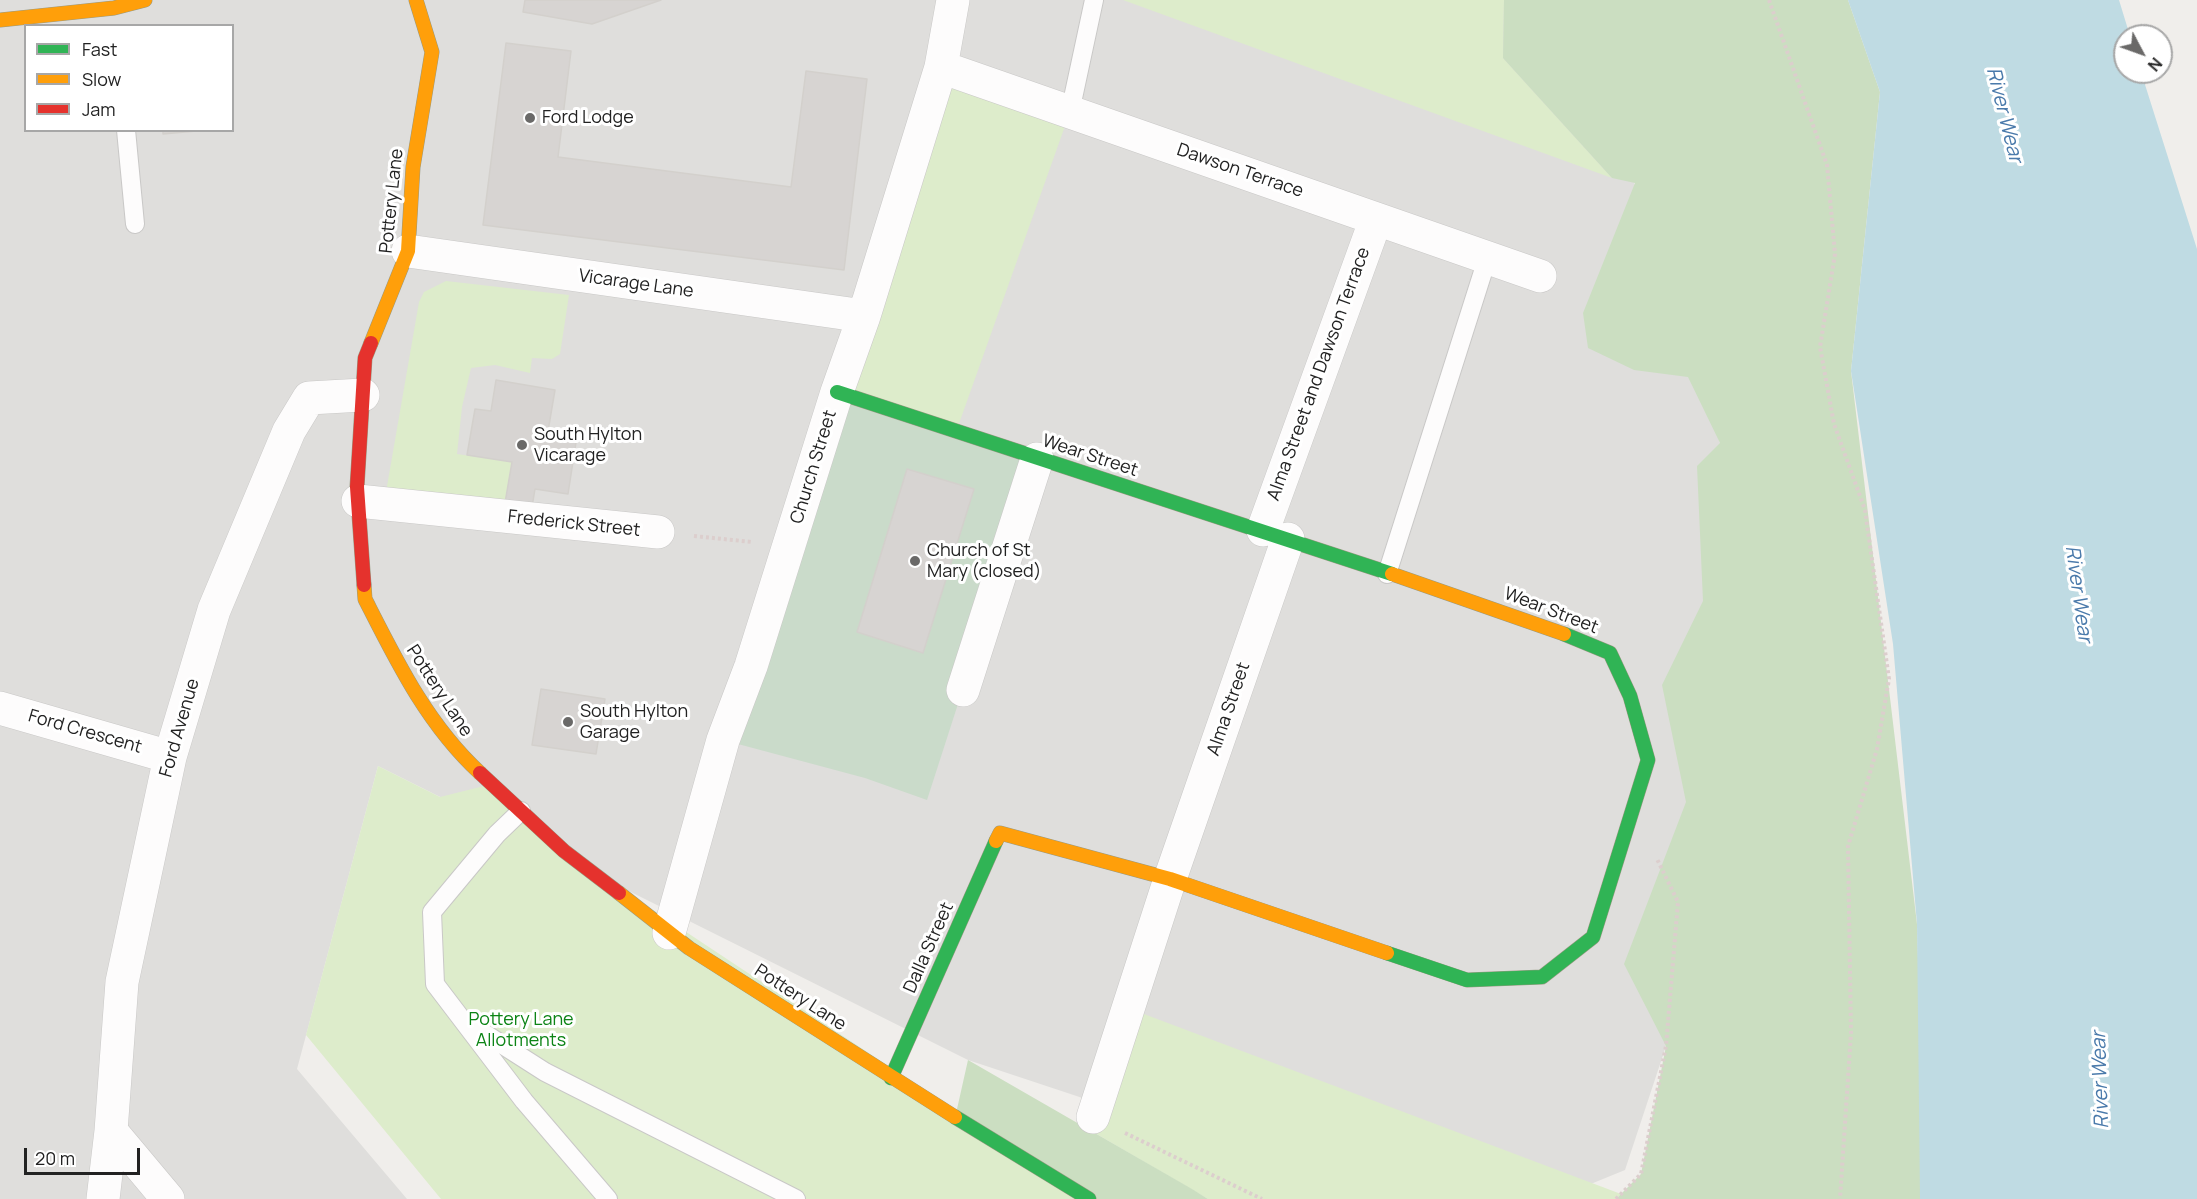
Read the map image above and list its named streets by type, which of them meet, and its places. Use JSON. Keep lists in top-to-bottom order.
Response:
{
  "streets": {
    "street": [
      "Dawson Terrace",
      "Pottery Lane",
      "Vicarage Lane",
      "Alma Street and Dawson Terrace",
      "Wear Street",
      "Church Street",
      "Frederick Street",
      "Alma Street",
      "Ford Avenue",
      "Ford Crescent",
      "Dalla Street"
    ]
  },
  "crossings": [
    ["Dawson Terrace", "Alma Street and Dawson Terrace"],
    ["Dawson Terrace", "Church Street"],
    ["Pottery Lane", "Vicarage Lane"],
    ["Pottery Lane", "Church Street"],
    ["Pottery Lane", "Frederick Street"],
    ["Pottery Lane", "Ford Avenue"],
    ["Pottery Lane", "Dalla Street"],
    ["Vicarage Lane", "Church Street"],
    ["Alma Street and Dawson Terrace", "Wear Street"],
    ["Alma Street and Dawson Terrace", "Alma Street"],
    ["Wear Street", "Church Street"],
    ["Wear Street", "Alma Street"],
    ["Wear Street", "Dalla Street"],
    ["Church Street", "Frederick Street"],
    ["Ford Avenue", "Ford Crescent"]
  ],
  "water": ["River Wear"],
  "parks": ["Pottery Lane Allotments"],
  "places": [
    "Ford Lodge",
    "South Hylton Vicarage",
    "Church of St Mary (closed)",
    "South Hylton Garage"
  ],
  "legend": ["Fast", "Slow", "Jam"],
  "scale_bar": "20 m",
  "north": "bottom right"
}
